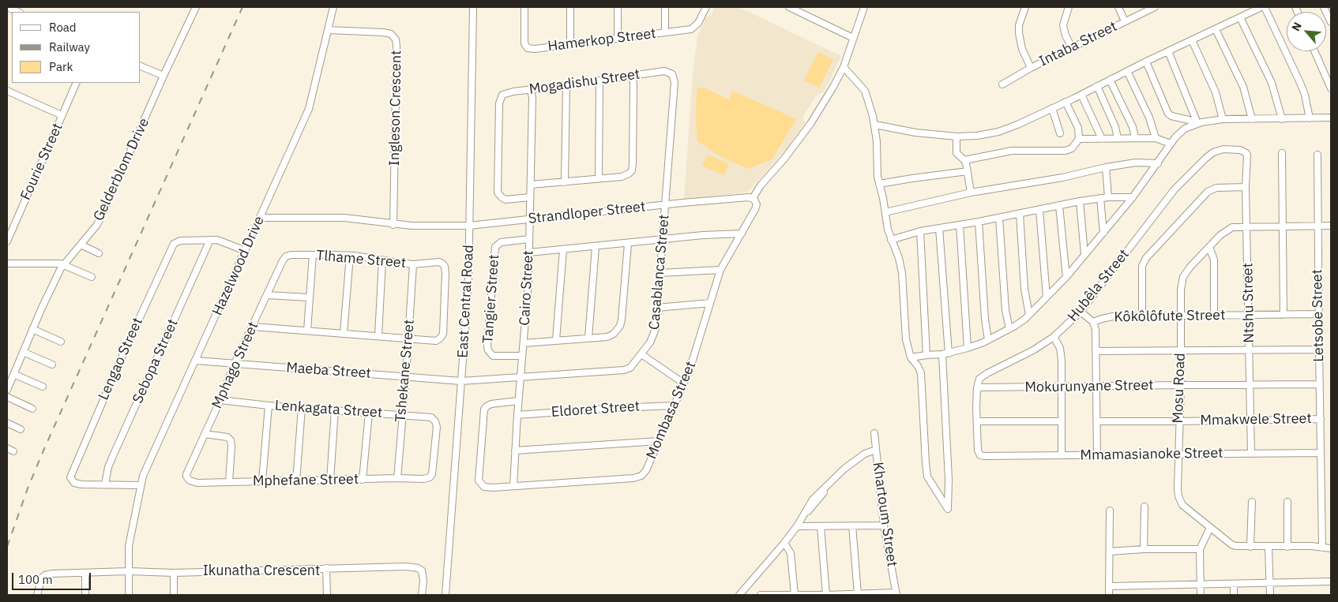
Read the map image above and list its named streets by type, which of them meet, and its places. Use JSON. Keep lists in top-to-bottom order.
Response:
{
  "streets": {
    "street": [
      "Hamerkop Street",
      "Intaba Street",
      "Mogadishu Street",
      "Ingleson Crescent",
      "Fourie Street",
      "Gelderblom Drive",
      "Strandloper Street",
      "Tlhame Street",
      "Hazelwood Drive",
      "Casablanca Street",
      "Hubêla Street",
      "Cairo Street",
      "Tangier Street",
      "East Central Road",
      "Ntshu Street",
      "Letsobe Street",
      "Kôkôlôfute Street",
      "Lengao Street",
      "Sebopa Street",
      "Mphago Street",
      "Maeba Street",
      "Tshekane Street",
      "Mokurunyane Street",
      "Mosu Road",
      "Lenkagata Street",
      "Eldoret Street",
      "Mombasa Street",
      "Mmakwele Street",
      "Mmamasianoke Street",
      "Mphefane Street",
      "Khartoum Street",
      "Ikunatha Crescent"
    ]
  },
  "crossings": [
    ["Mogadishu Street", "Casablanca Street"],
    ["Mogadishu Street", "Cairo Street"],
    ["Ingleson Crescent", "Hazelwood Drive"],
    ["Strandloper Street", "Casablanca Street"],
    ["Strandloper Street", "Cairo Street"],
    ["Strandloper Street", "East Central Road"],
    ["Strandloper Street", "Mombasa Street"],
    ["Tlhame Street", "Mphago Street"],
    ["Tlhame Street", "Tshekane Street"],
    ["Hazelwood Drive", "Lengao Street"],
    ["Hazelwood Drive", "Maeba Street"],
    ["Hazelwood Drive", "Ikunatha Crescent"],
    ["Casablanca Street", "Cairo Street"],
    ["Casablanca Street", "East Central Road"],
    ["Casablanca Street", "Maeba Street"],
    ["Hubêla Street", "Ntshu Street"],
    ["Hubêla Street", "Mokurunyane Street"],
    ["Cairo Street", "Tangier Street"],
    ["Cairo Street", "Eldoret Street"],
    ["Cairo Street", "Mombasa Street"],
    ["East Central Road", "Maeba Street"],
    ["Ntshu Street", "Kôkôlôfute Street"],
    ["Ntshu Street", "Mokurunyane Street"],
    ["Ntshu Street", "Mosu Road"],
    ["Ntshu Street", "Mmakwele Street"],
    ["Ntshu Street", "Mmamasianoke Street"],
    ["Letsobe Street", "Kôkôlôfute Street"],
    ["Letsobe Street", "Mokurunyane Street"],
    ["Letsobe Street", "Mosu Road"],
    ["Letsobe Street", "Mmakwele Street"],
    ["Letsobe Street", "Mmamasianoke Street"],
    ["Kôkôlôfute Street", "Mosu Road"],
    ["Lengao Street", "Sebopa Street"],
    ["Mphago Street", "Maeba Street"],
    ["Mphago Street", "Lenkagata Street"],
    ["Mphago Street", "Mphefane Street"],
    ["Maeba Street", "Tshekane Street"],
    ["Tshekane Street", "Lenkagata Street"],
    ["Tshekane Street", "Mphefane Street"],
    ["Mokurunyane Street", "Mosu Road"],
    ["Mosu Road", "Mmakwele Street"],
    ["Mosu Road", "Mmamasianoke Street"],
    ["Lenkagata Street", "Mphefane Street"],
    ["Eldoret Street", "Mombasa Street"]
  ],
  "legend": ["Road", "Railway", "Park"],
  "scale_bar": "100 m",
  "north": "top left"
}
